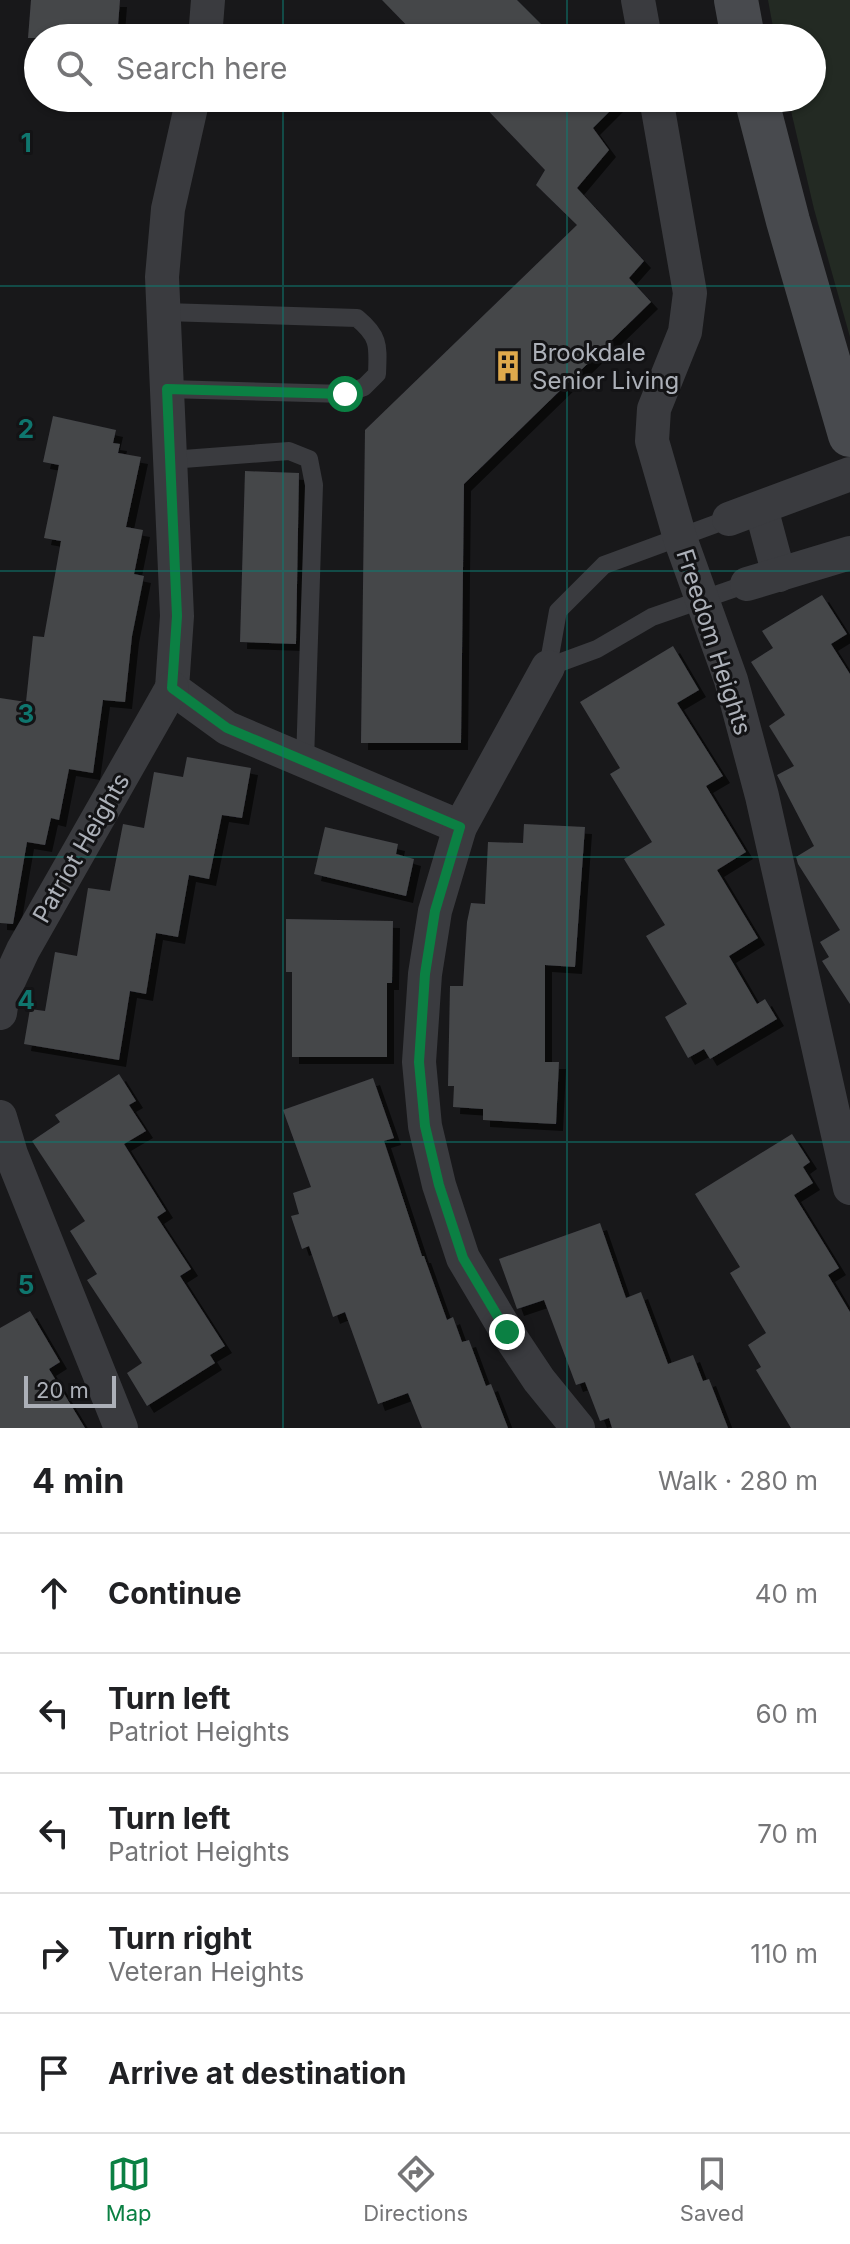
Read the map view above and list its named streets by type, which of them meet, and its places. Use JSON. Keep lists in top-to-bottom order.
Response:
{
  "streets": {
    "street": ["Freedom Heights", "Patriot Heights"]
  },
  "places": {
    "building": ["Brookdale Senior Living"]
  },
  "scale_bar": "20 m",
  "page": {
    "search": "Search here",
    "scale": "20 m",
    "heading": ["4 min", "Walk · 280 m"],
    "list": [
      ["Continue", "40 m"],
      ["Turn left", "Patriot Heights", "60 m"],
      ["Turn left", "Patriot Heights", "70 m"],
      ["Turn right", "Veteran Heights", "110 m"],
      "Arrive at destination"
    ],
    "nav": ["Map", "Directions", "Saved"]
  },
  "grid": {
    "rows": [
      "1",
      "2",
      "3",
      "4",
      "5"
    ]
  }
}
